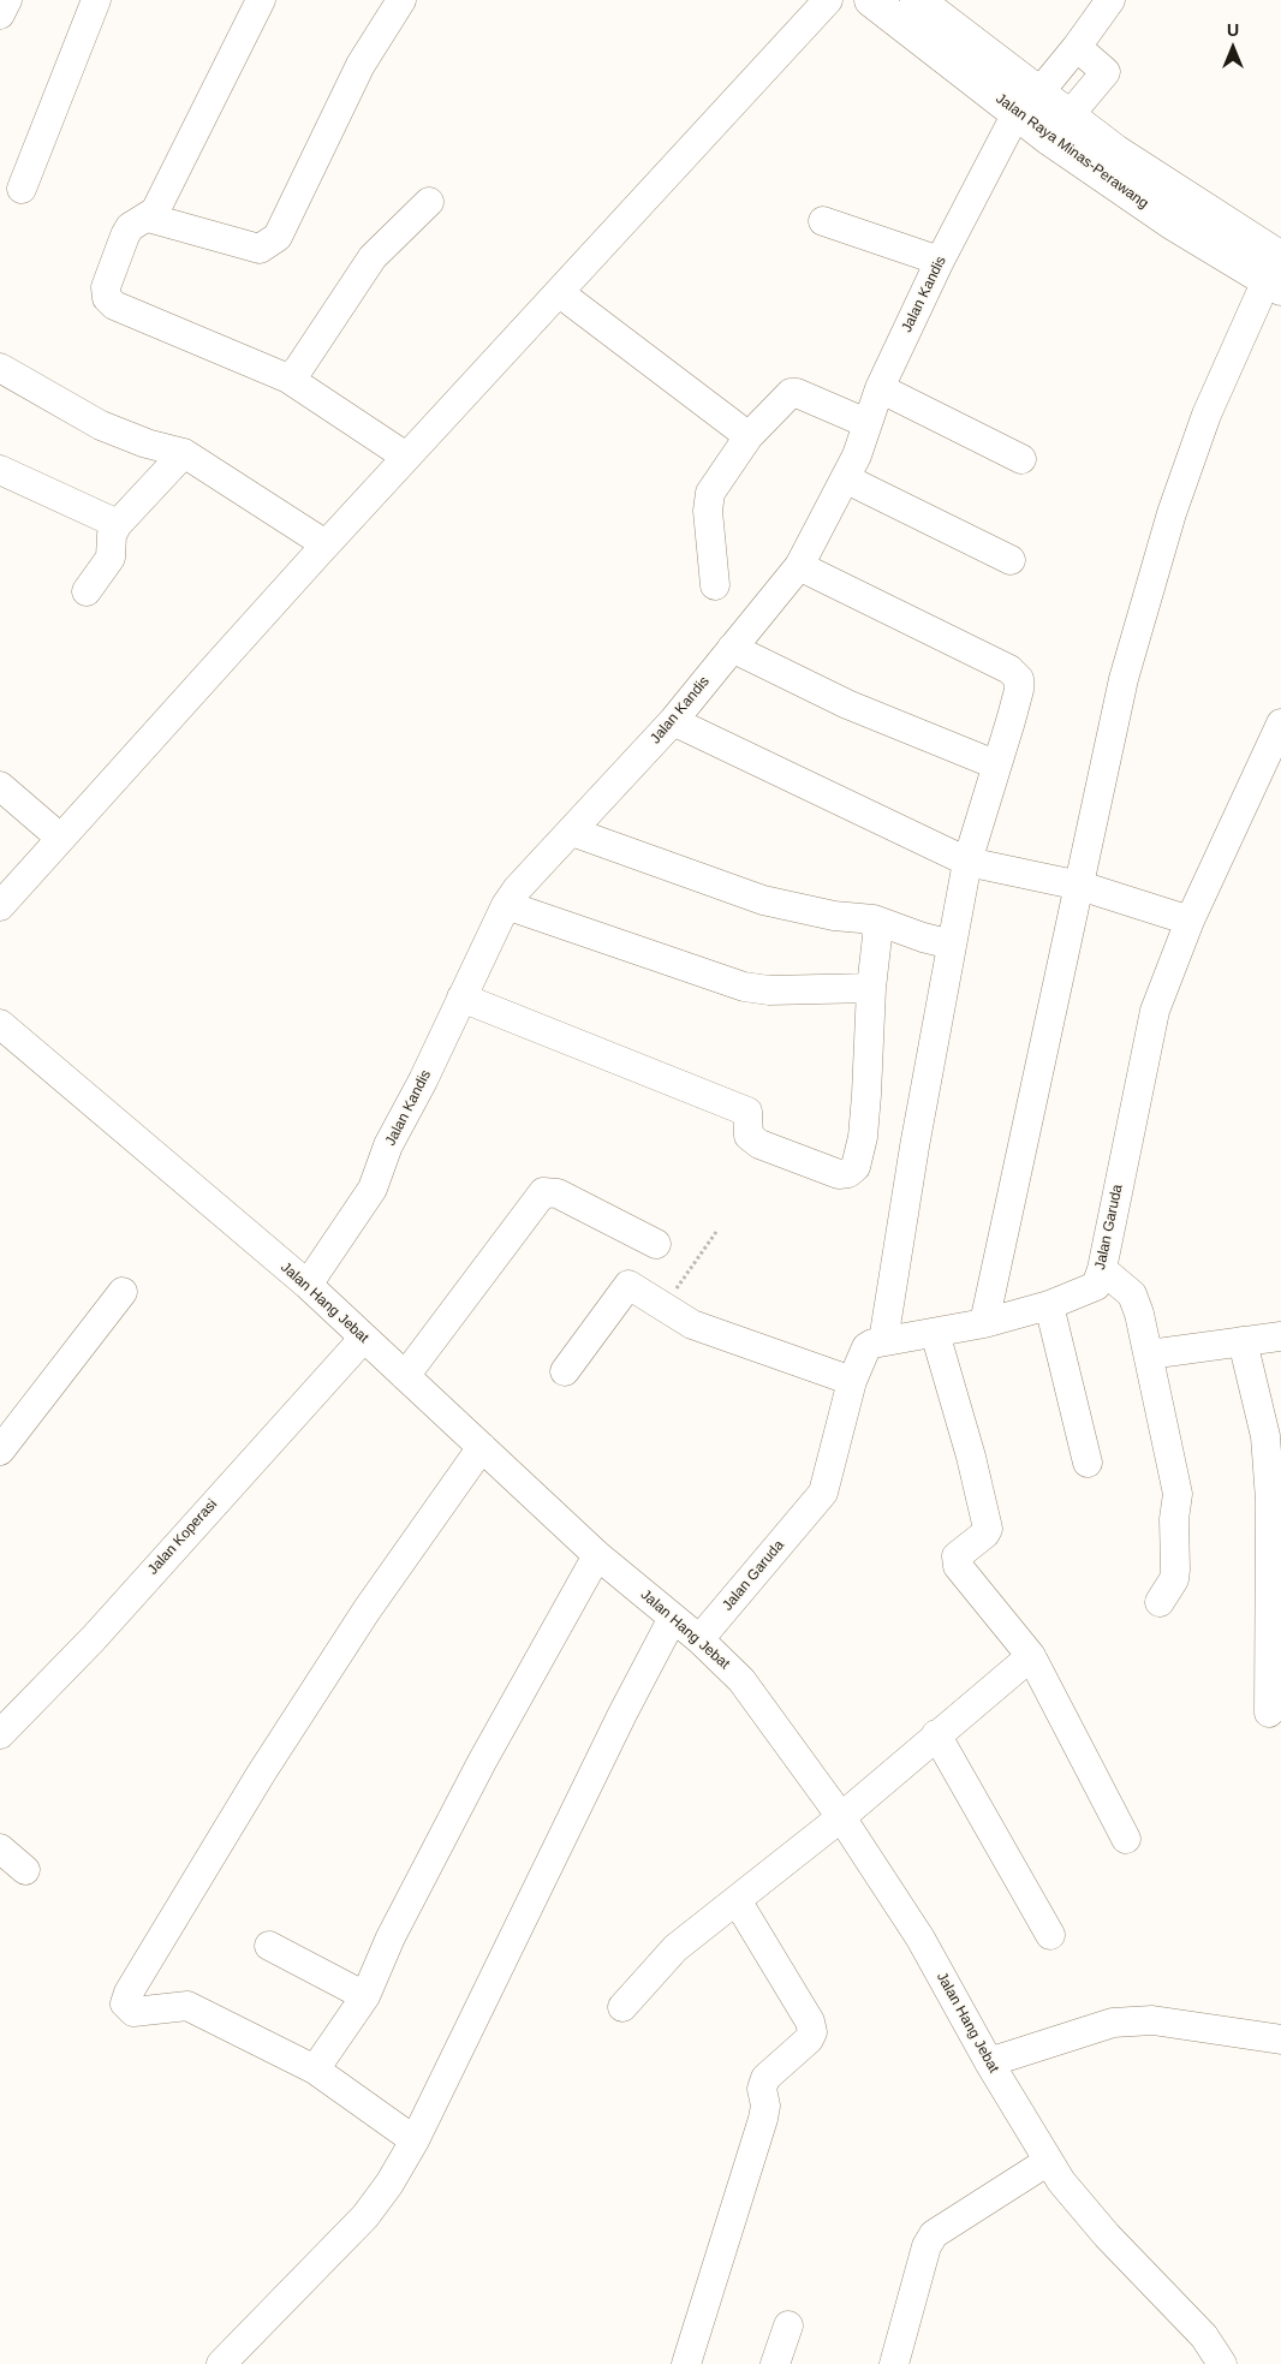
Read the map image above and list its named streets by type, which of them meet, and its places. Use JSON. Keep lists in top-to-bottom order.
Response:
{
  "streets": {
    "main road": ["Jalan Raya Minas-Perawang"],
    "street": [
      "Jalan Kandis",
      "Jalan Garuda",
      "Jalan Hang Jebat",
      "Jalan Koperasi"
    ]
  },
  "crossings": [
    ["Jalan Raya Minas-Perawang", "Jalan Kandis"],
    ["Jalan Kandis", "Jalan Hang Jebat"],
    ["Jalan Garuda", "Jalan Hang Jebat"],
    ["Jalan Hang Jebat", "Jalan Koperasi"]
  ],
  "north": "top"
}
